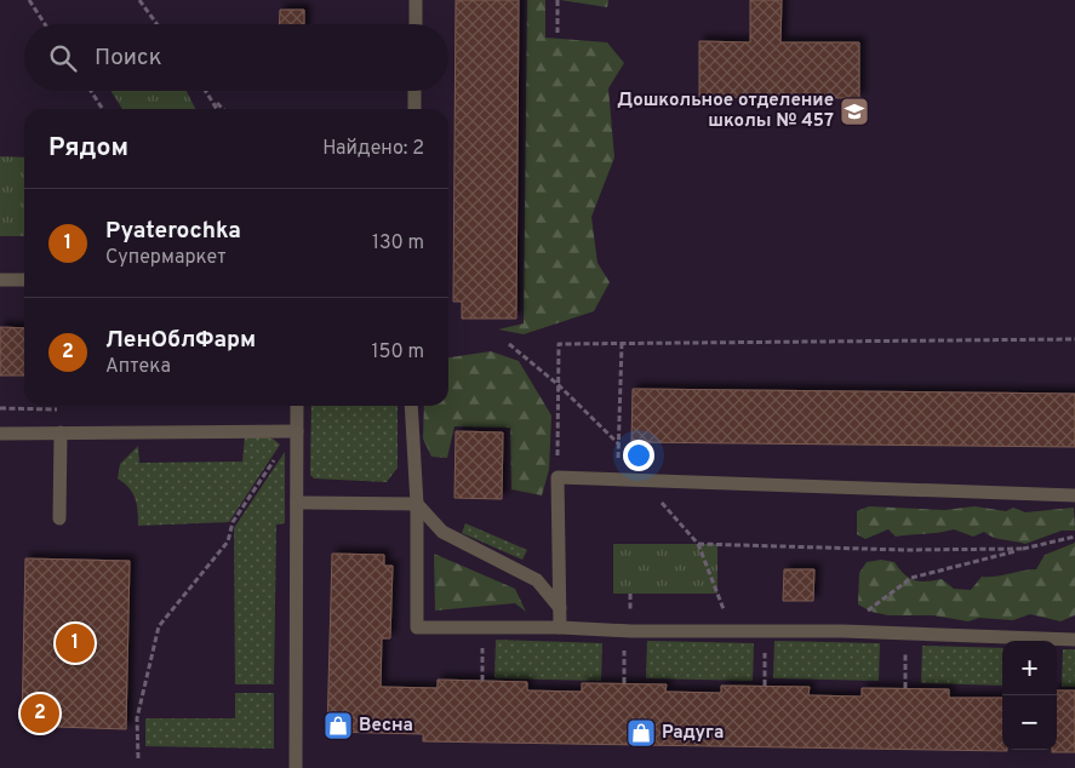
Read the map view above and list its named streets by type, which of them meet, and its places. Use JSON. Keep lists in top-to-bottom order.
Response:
{
  "places": {
    "school or university": ["Дошкольное отделение школы № 457"],
    "shop": ["Весна", "Радуга"]
  },
  "page": {
    "search": "Поиск",
    "heading": ["Рядом", "Найдено: 2"],
    "list": [
      {
        "mark": "1",
        "name": "Pyaterochka",
        "note": "Супермаркет",
        "value": "130 m"
      },
      {
        "mark": "2",
        "name": "ЛенОблФарм",
        "note": "Аптека",
        "value": "150 m"
      }
    ],
    "pins": ["1", "2"],
    "map_buttons": ["+", "−"]
  }
}
